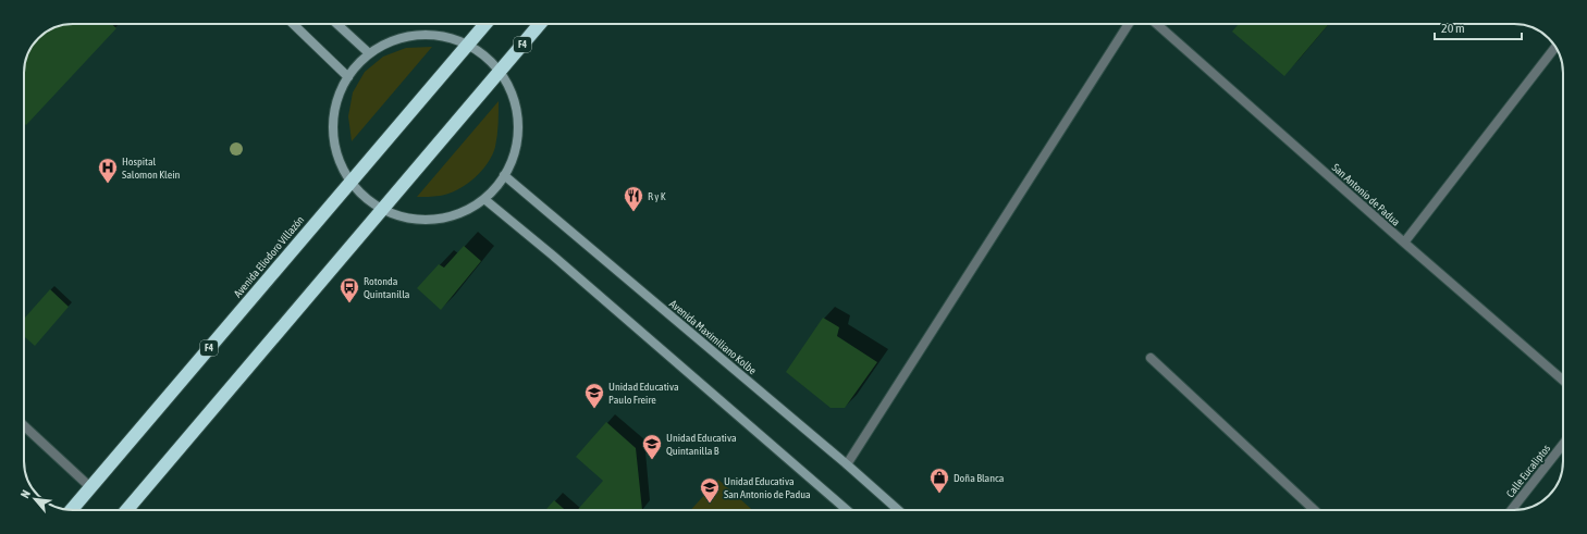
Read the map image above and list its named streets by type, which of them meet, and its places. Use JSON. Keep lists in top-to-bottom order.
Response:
{
  "streets": {
    "highway": ["F4", "Avenida Eliodoro Villazón"],
    "main road": ["Avenida Maximiliano Kolbe"],
    "street": ["San Antonio de Padua", "Calle Eucaliptos"]
  },
  "places": {
    "hospital": ["Hospital Salomon Klein"],
    "restaurant": ["R y K"],
    "bus stop": ["Rotonda Quintanilla"],
    "school or university": ["Unidad Educativa Paulo Freire", "Unidad Educativa Quintanilla B", "Unidad Educativa San Antonio de Padua"],
    "shop": ["Doña Blanca"]
  },
  "scale_bar": "20 m",
  "north": "top left"
}
